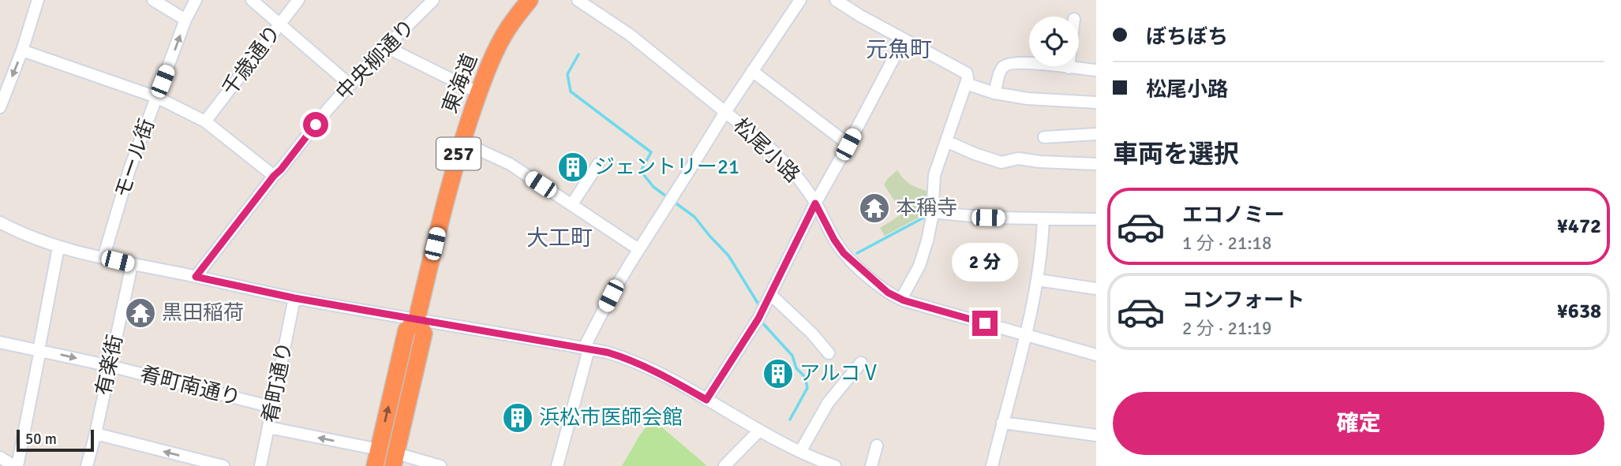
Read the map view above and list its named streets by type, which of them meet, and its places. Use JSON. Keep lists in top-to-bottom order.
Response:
{
  "streets": {
    "highway": ["東海道", "257"],
    "street": [
      "中央柳通り",
      "千歳通り",
      "松尾小路",
      "モール街",
      "有楽街",
      "肴町通り",
      "肴町南通り"
    ]
  },
  "crossings": [
    ["東海道", "257"],
    ["有楽街", "肴町南通り"],
    ["肴町通り", "肴町南通り"]
  ],
  "districts": ["元魚町", "大工町"],
  "places": {
    "building": ["ジェントリー21", "アルコⅤ", "浜松市医師会館"],
    "temple": ["本稱寺", "黒田稲荷"]
  },
  "scale_bar": "50 m",
  "page": {
    "banner": ["ぼちぼち", "松尾小路"],
    "heading": "車両を選択",
    "list": [
      {
        "name": "エコノミー",
        "note": "1 分 · 21:18",
        "value": "¥472"
      },
      {
        "name": "コンフォート",
        "note": "2 分 · 21:19",
        "value": "¥638"
      }
    ],
    "bubble": "2 分",
    "buttons": "確定",
    "scale": "50 m"
  }
}
